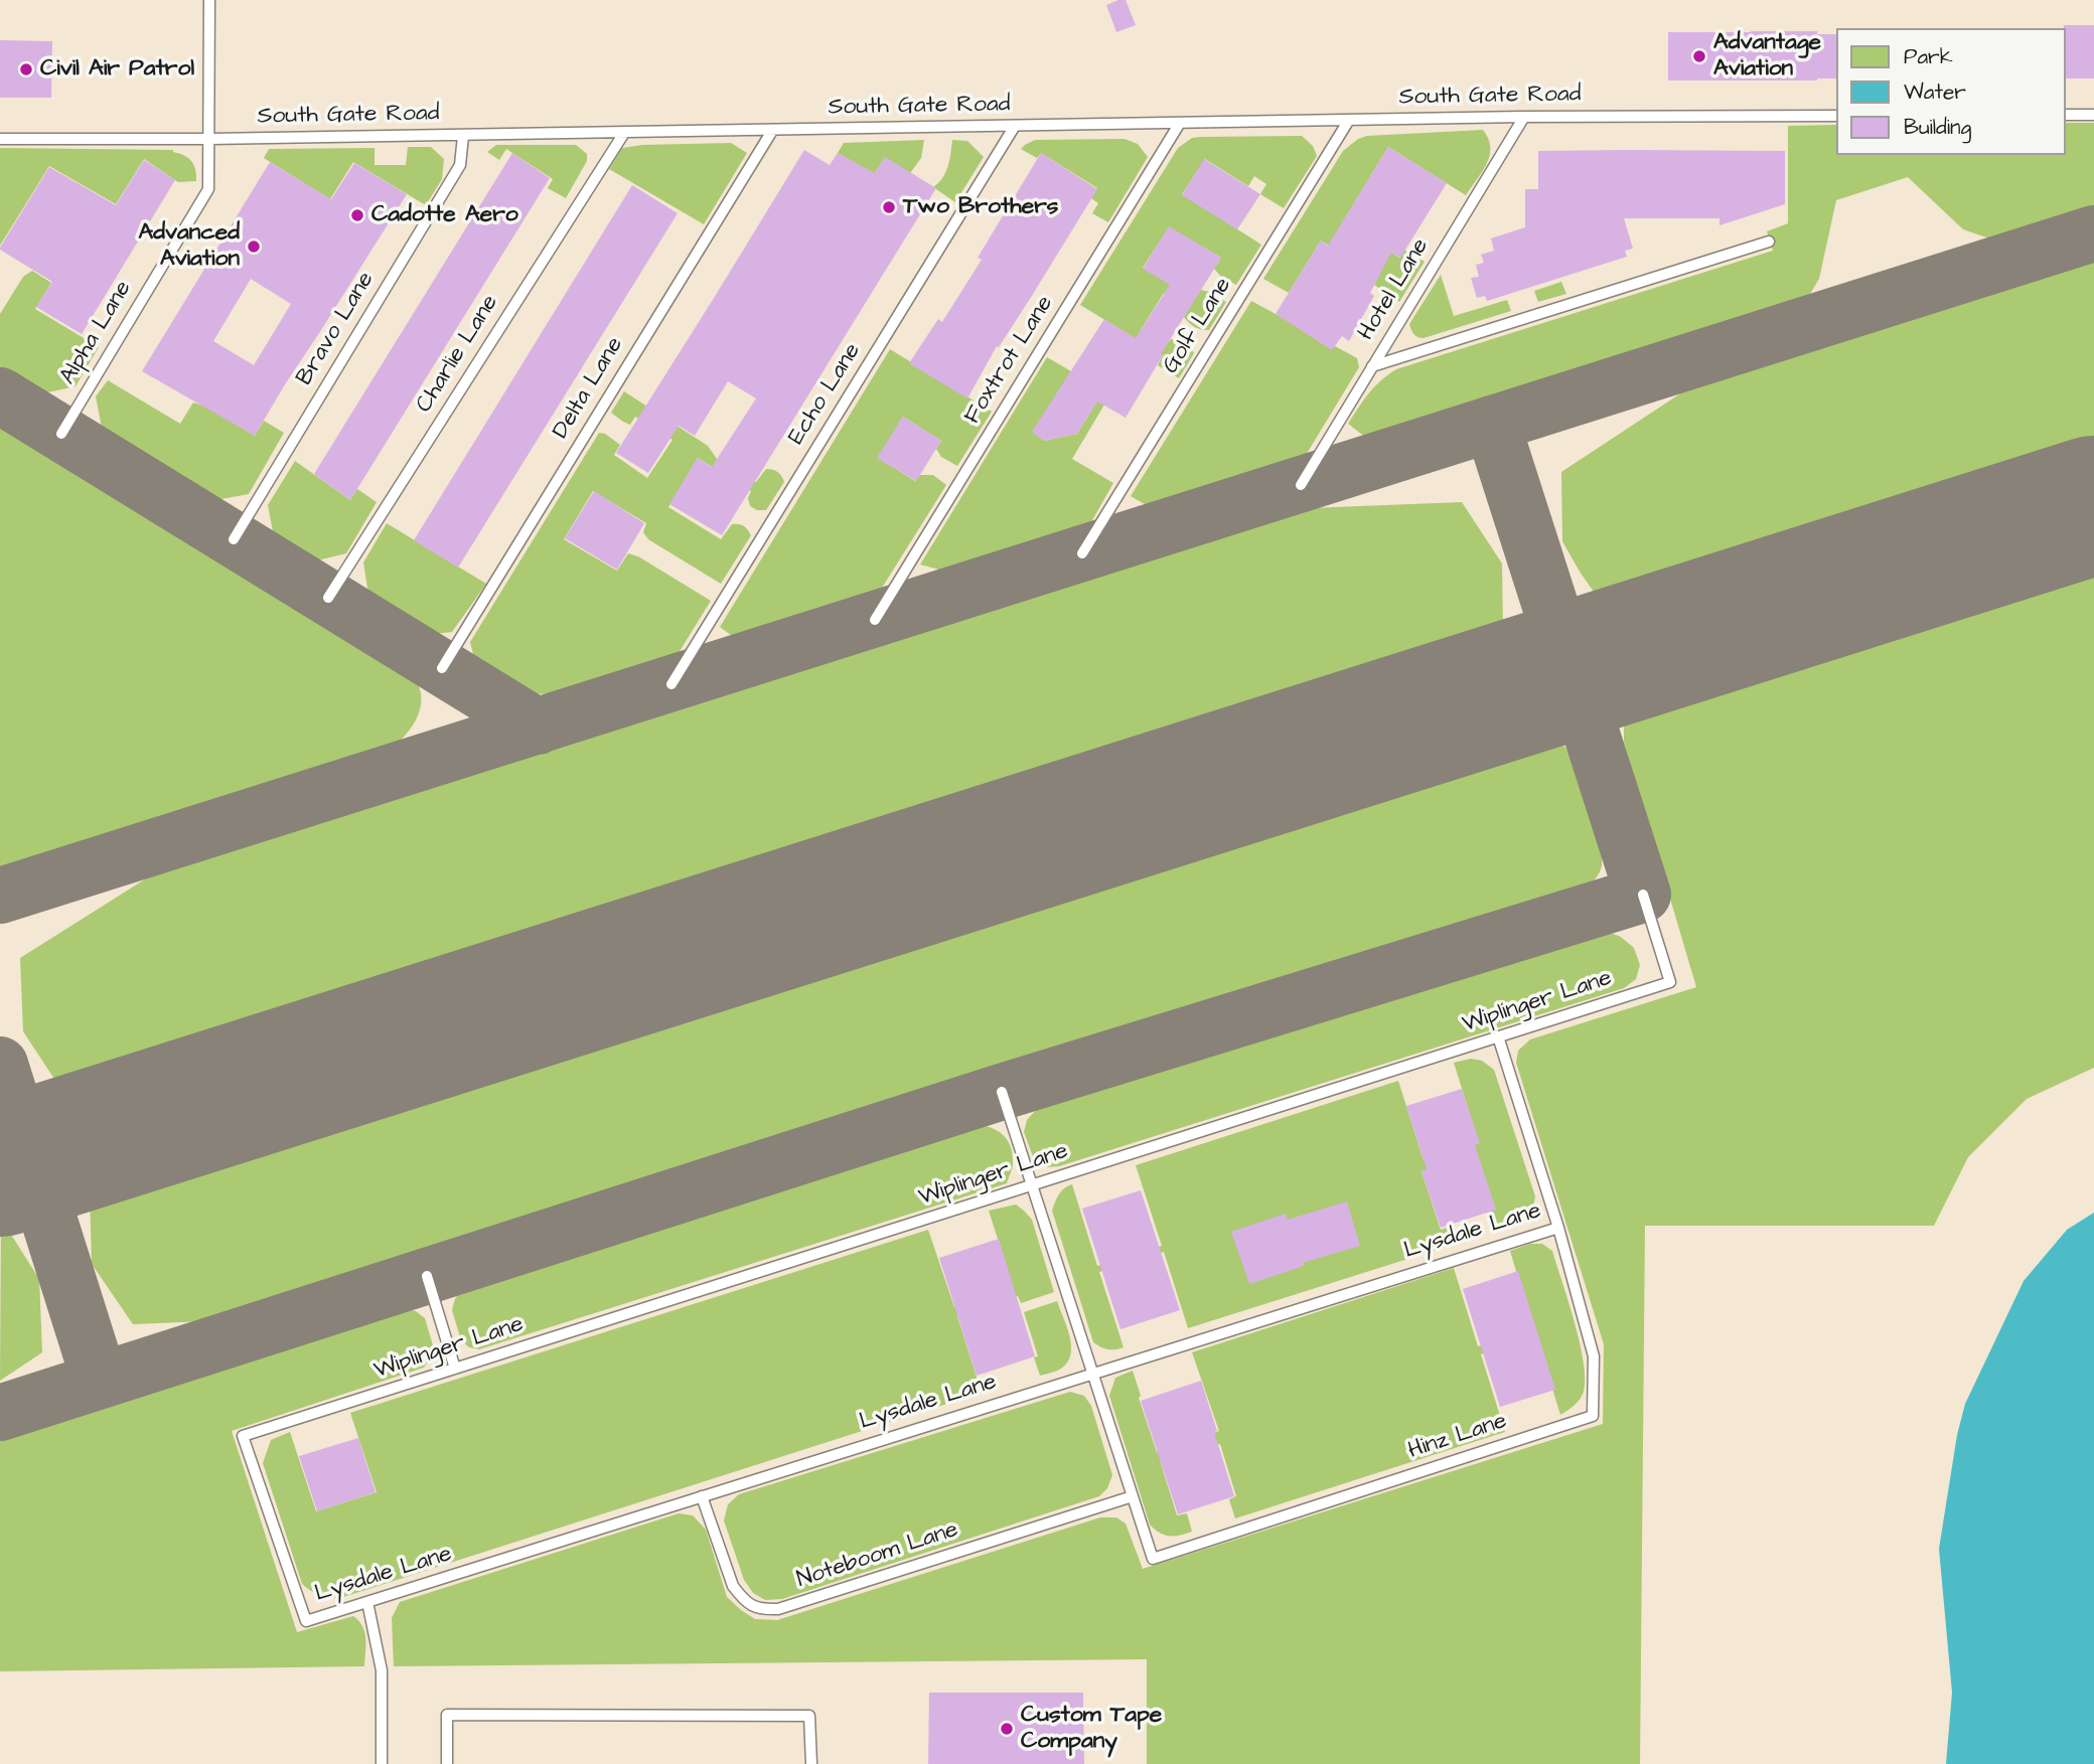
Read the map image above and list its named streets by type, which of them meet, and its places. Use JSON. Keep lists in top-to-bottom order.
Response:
{
  "streets": {
    "lane": [
      "South Gate Road",
      "Hotel Lane",
      "Golf Lane",
      "Bravo Lane",
      "Alpha Lane",
      "Charlie Lane",
      "Foxtrot Lane",
      "Delta Lane",
      "Echo Lane",
      "Wiplinger Lane",
      "Lysdale Lane",
      "Hinz Lane",
      "Noteboom Lane"
    ]
  },
  "crossings": [
    ["South Gate Road", "Hotel Lane"],
    ["South Gate Road", "Golf Lane"],
    ["South Gate Road", "Bravo Lane"],
    ["South Gate Road", "Alpha Lane"],
    ["South Gate Road", "Charlie Lane"],
    ["South Gate Road", "Foxtrot Lane"],
    ["South Gate Road", "Delta Lane"],
    ["South Gate Road", "Echo Lane"],
    ["Wiplinger Lane", "Lysdale Lane"],
    ["Lysdale Lane", "Hinz Lane"],
    ["Lysdale Lane", "Noteboom Lane"],
    ["Hinz Lane", "Noteboom Lane"]
  ],
  "places": [
    "Advantage Aviation",
    "Civil Air Patrol",
    "Two Brothers",
    "Cadotte Aero",
    "Advanced Aviation",
    "Custom Tape Company"
  ],
  "legend": ["Park", "Water", "Building"]
}
